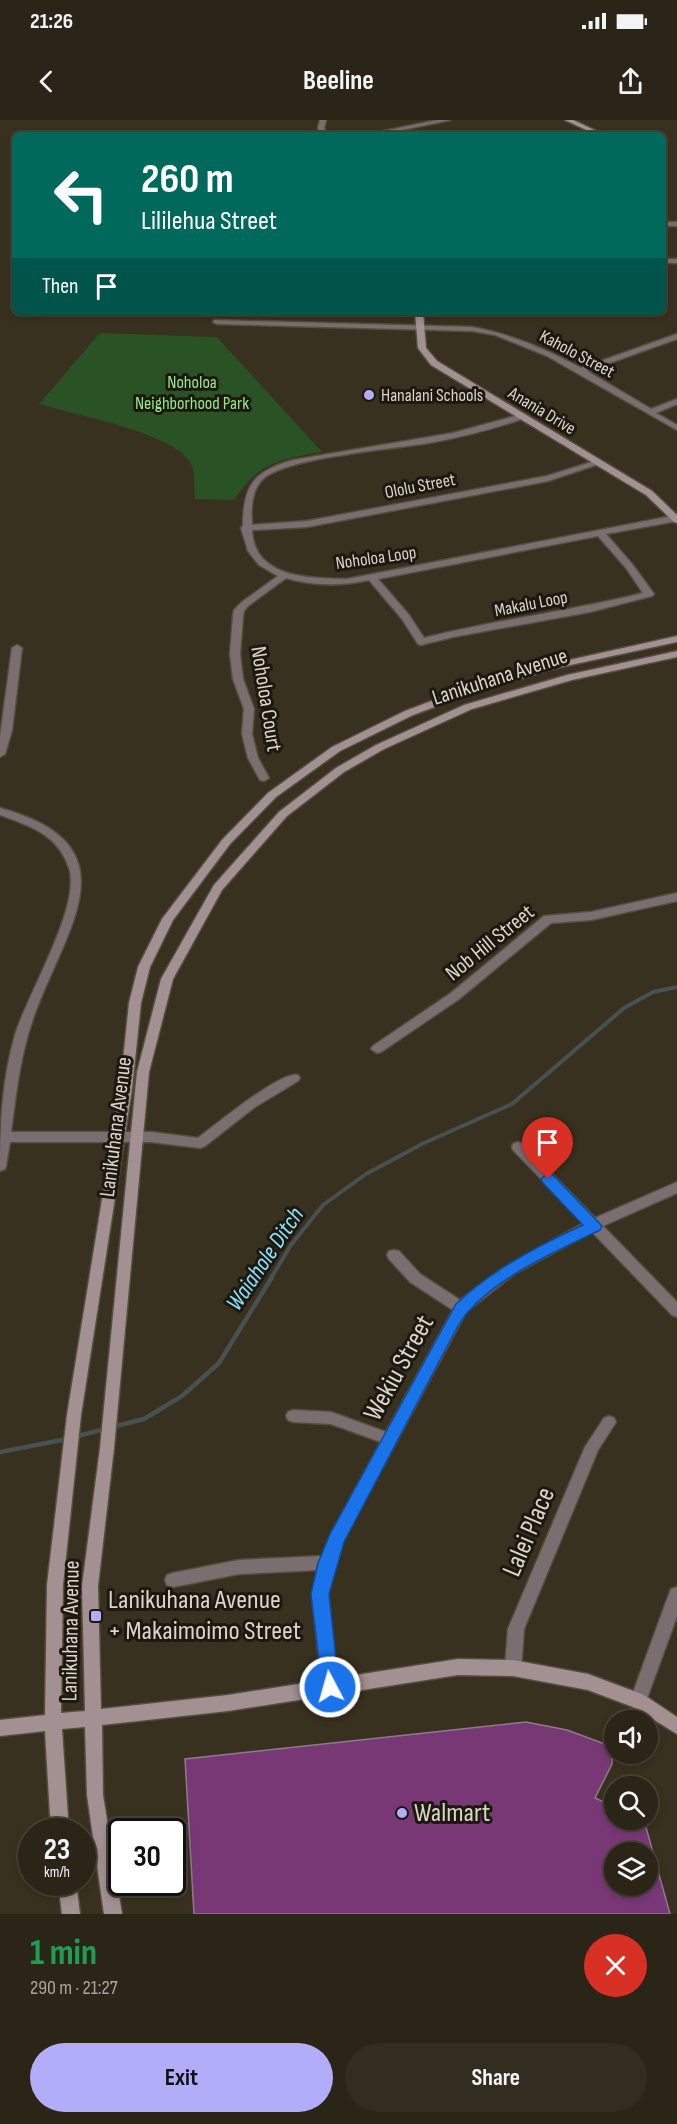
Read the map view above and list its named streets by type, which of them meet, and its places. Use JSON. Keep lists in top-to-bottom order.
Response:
{
  "streets": {
    "main road": ["Anania Drive", "Lanikuhana Avenue"],
    "street": [
      "Kaholo Street",
      "Ololu Street",
      "Noholoa Loop",
      "Makalu Loop",
      "Noholoa Court",
      "Nob Hill Street",
      "Wekiu Street",
      "Lalei Place"
    ]
  },
  "crossings": [
    ["Kaholo Street", "Anania Drive"],
    ["Anania Drive", "Ololu Street"],
    ["Anania Drive", "Noholoa Loop"],
    ["Ololu Street", "Noholoa Loop"],
    ["Noholoa Loop", "Makalu Loop"],
    ["Noholoa Loop", "Noholoa Court"]
  ],
  "water": ["Waiahole Ditch"],
  "parks": ["Noholoa Neighborhood Park"],
  "places": {
    "other": ["Hanalani Schools", "Walmart"],
    "transit": ["Lanikuhana Avenue + Makaimoimo Street"]
  },
  "page": {
    "status": "21:26",
    "header": "Beeline",
    "turn": ["260 m", "Lililehua Street"],
    "then": "Then",
    "speed": "23 km/h",
    "limit": "30",
    "heading": ["1 min", "290 m · 21:27"],
    "buttons": ["Exit", "Share"]
  }
}
